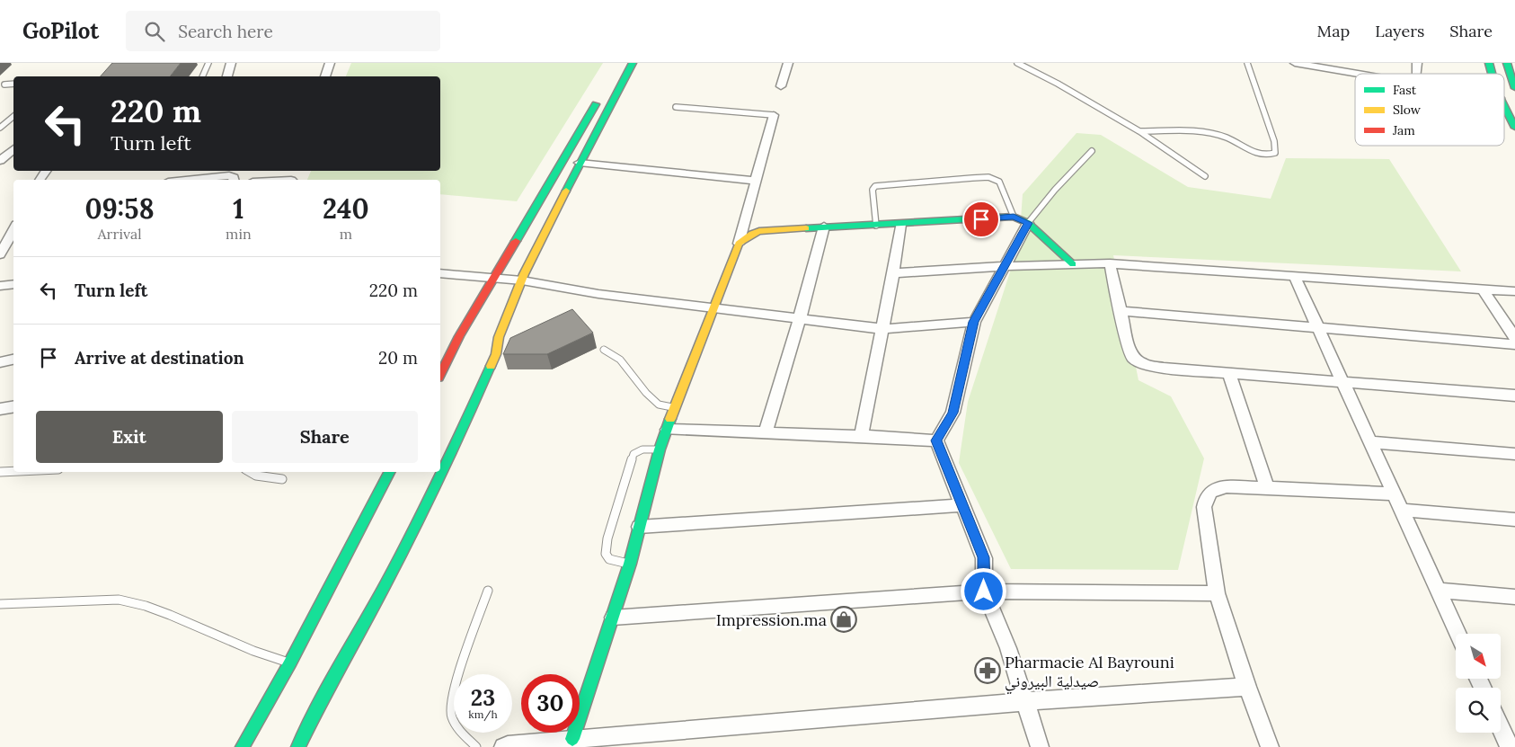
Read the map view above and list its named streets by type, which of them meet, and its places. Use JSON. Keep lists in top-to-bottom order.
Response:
{
  "places": {
    "shop": ["Impression.ma"],
    "pharmacy": ["Pharmacie Al Bayrouni صيدلية البيروني"]
  },
  "legend": ["Fast", "Slow", "Jam"],
  "north": "bottom right",
  "page": {
    "header": "GoPilot",
    "search": "Search here",
    "nav": ["Map", "Layers", "Share"],
    "turn": ["220 m", "Turn left"],
    "eta": [
      "09:58",
      "Arrival",
      "1",
      "min",
      "240",
      "m"
    ],
    "list": [
      {
        "name": "Turn left",
        "value": "220 m"
      },
      {
        "name": "Arrive at destination",
        "value": "20 m"
      }
    ],
    "buttons": ["Exit", "Share"],
    "speed": "23 km/h",
    "limit": "30"
  }
}
